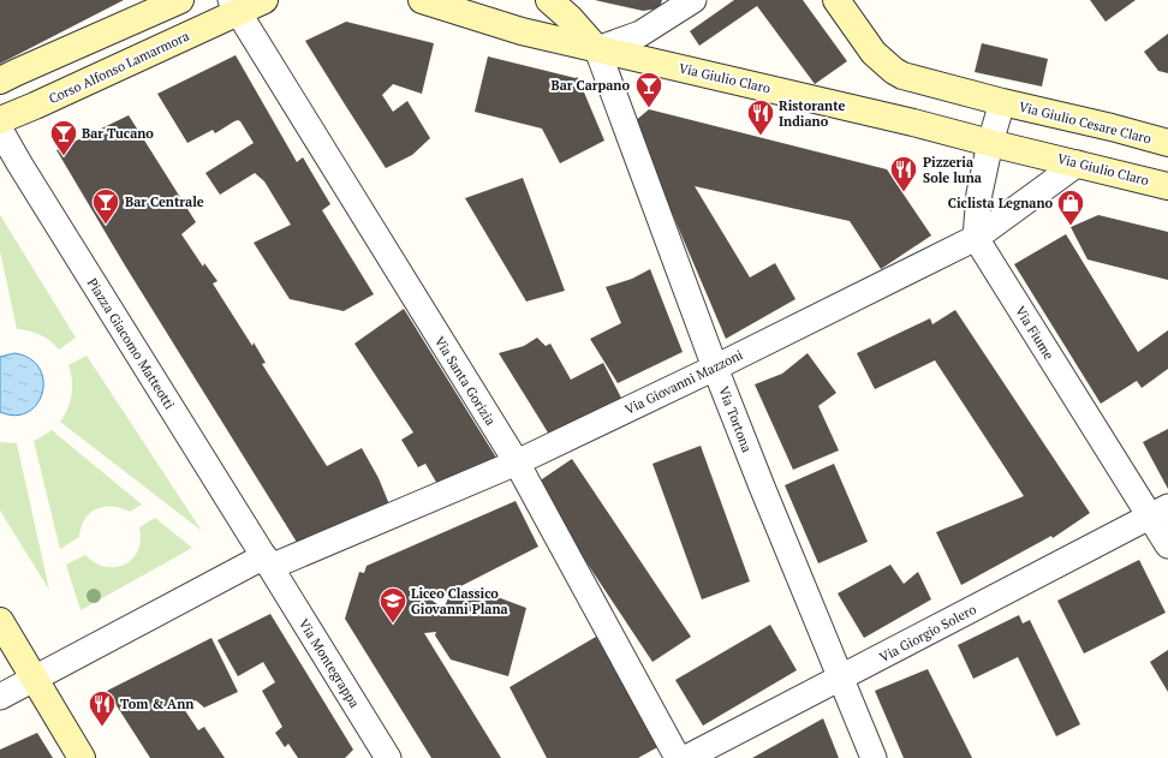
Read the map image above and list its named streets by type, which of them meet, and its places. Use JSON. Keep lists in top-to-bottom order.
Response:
{
  "streets": {
    "street": [
      "Corso Alfonso Lamarmora",
      "Via Giulio Claro",
      "Via Giulio Cesare Claro",
      "Via Fiume",
      "Piazza Giacomo Matteotti",
      "Via Santa Gorizia",
      "Via Giovanni Mazzoni",
      "Via Tortona",
      "Via Giorgio Solero",
      "Via Montegrappa"
    ]
  },
  "crossings": [
    ["Corso Alfonso Lamarmora", "Via Santa Gorizia"],
    ["Via Giulio Claro", "Via Giovanni Mazzoni"],
    ["Via Giulio Claro", "Via Tortona"],
    ["Via Fiume", "Via Giovanni Mazzoni"],
    ["Via Fiume", "Via Giorgio Solero"],
    ["Piazza Giacomo Matteotti", "Via Giovanni Mazzoni"],
    ["Piazza Giacomo Matteotti", "Via Montegrappa"],
    ["Via Santa Gorizia", "Via Giovanni Mazzoni"],
    ["Via Giovanni Mazzoni", "Via Tortona"],
    ["Via Giovanni Mazzoni", "Via Montegrappa"],
    ["Via Tortona", "Via Giorgio Solero"]
  ],
  "places": {
    "bar": ["Bar Carpano", "Bar Tucano", "Bar Centrale"],
    "restaurant": ["Ristorante Indiano", "Pizzeria Sole luna", "Tom & Ann"],
    "shop": ["Ciclista Legnano"],
    "school or university": ["Liceo Classico Giovanni Plana"]
  }
}
